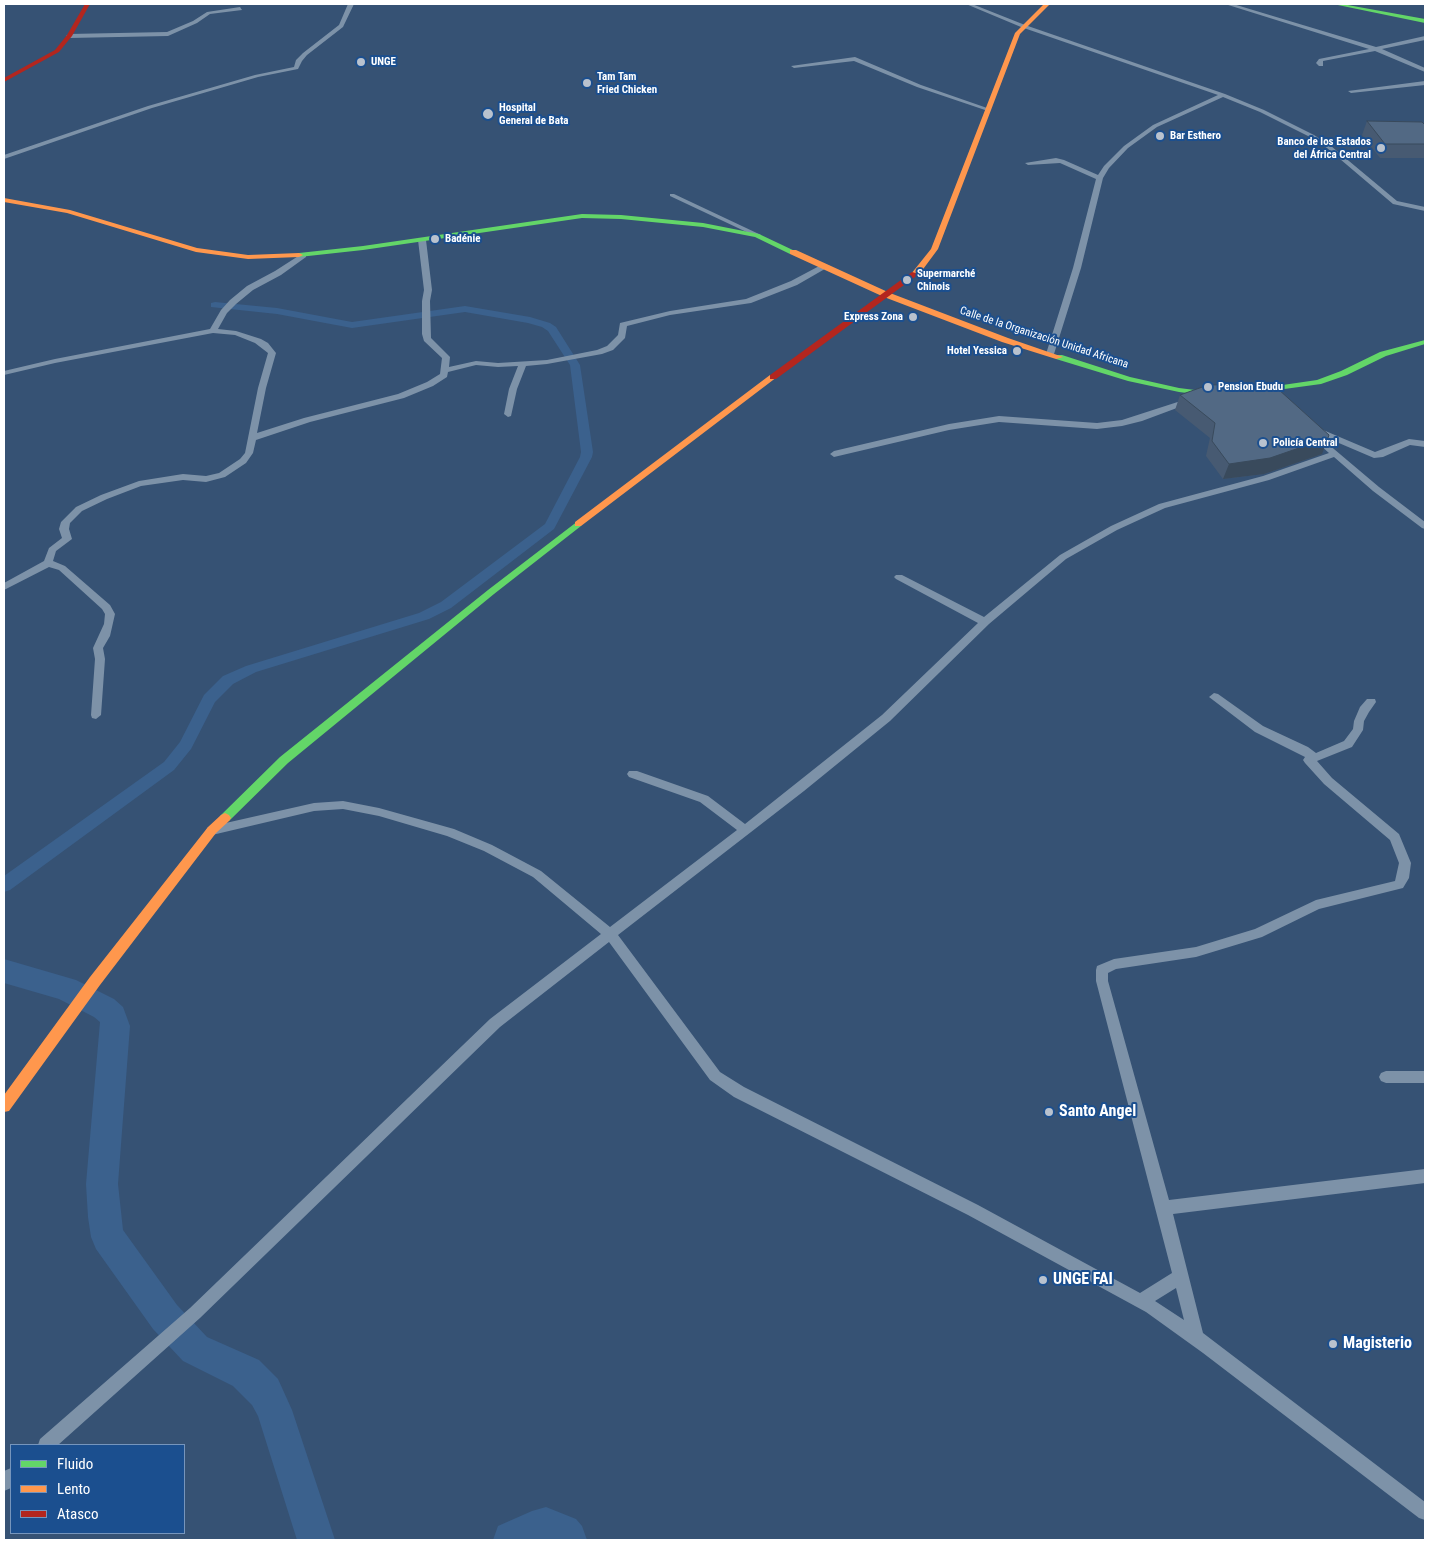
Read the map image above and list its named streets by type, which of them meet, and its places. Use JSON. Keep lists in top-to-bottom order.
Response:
{
  "streets": {
    "main road": ["Calle de la Organización Unidad Africana"]
  },
  "places": [
    "UNGE",
    "Tam Tam Fried Chicken",
    "Hospital General de Bata",
    "Bar Esthero",
    "Banco de los Estados del África Central",
    "Badénie",
    "Supermarché Chinois",
    "Express Zona",
    "Hotel Yessica",
    "Pension Ebudu",
    "Policía Central",
    "Santo Angel",
    "UNGE FAI",
    "Magisterio"
  ],
  "legend": ["Fluido", "Lento", "Atasco"]
}
